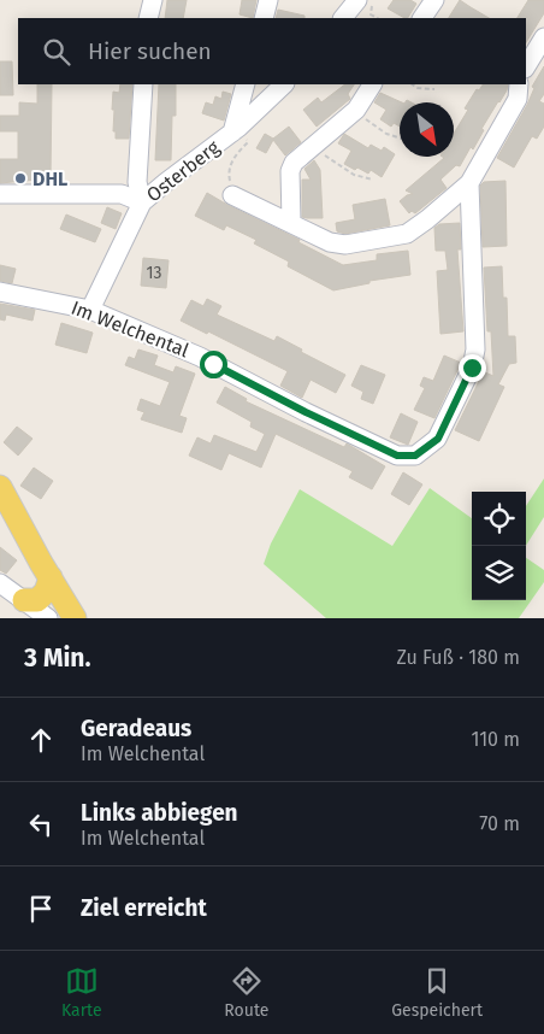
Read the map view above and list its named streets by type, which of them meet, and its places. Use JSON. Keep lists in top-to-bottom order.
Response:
{
  "streets": {
    "street": ["Osterberg", "Im Welchental"]
  },
  "crossings": [
    ["Osterberg", "Im Welchental"]
  ],
  "places": ["DHL"],
  "house_numbers": ["13"],
  "north": "bottom right",
  "page": {
    "search": "Hier suchen",
    "heading": ["3 Min.", "Zu Fuß · 180 m"],
    "list": [
      ["Geradeaus", "Im Welchental", "110 m"],
      ["Links abbiegen", "Im Welchental", "70 m"],
      "Ziel erreicht"
    ],
    "nav": ["Karte", "Route", "Gespeichert"]
  }
}
